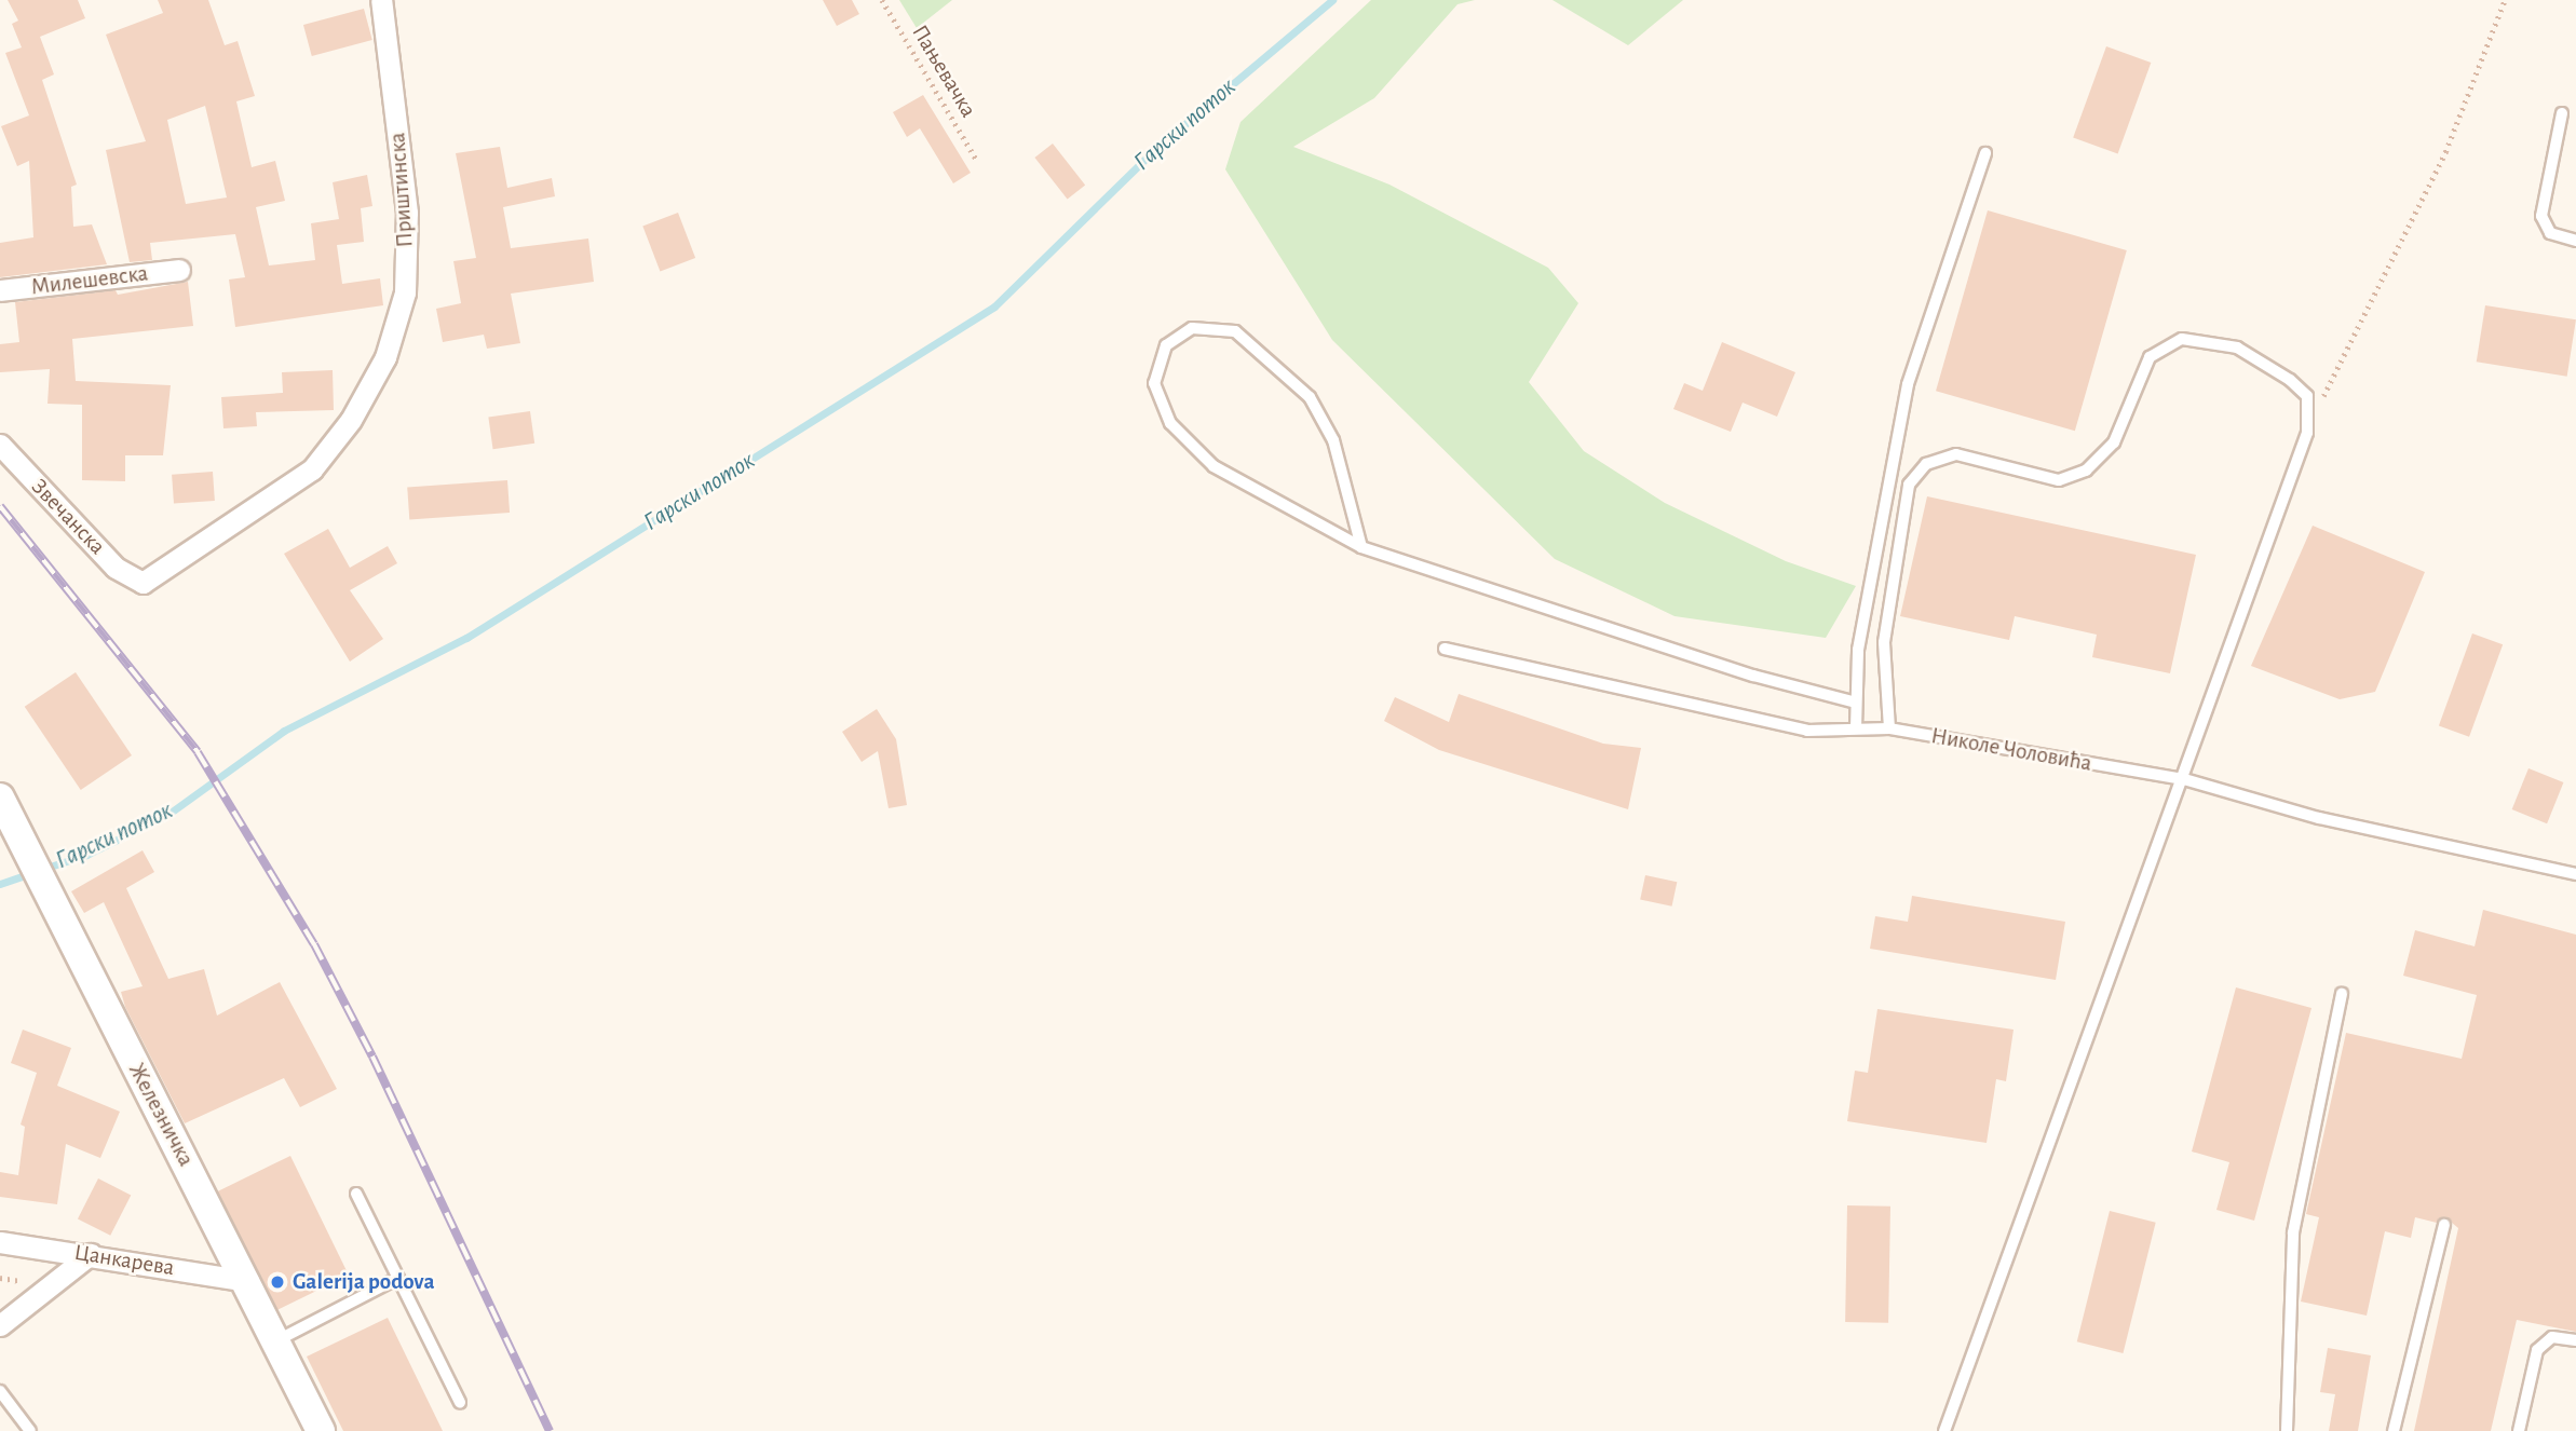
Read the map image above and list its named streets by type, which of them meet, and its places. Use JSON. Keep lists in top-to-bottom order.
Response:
{
  "streets": {
    "street": [
      "Приштинска",
      "Милешевска",
      "Звечанска",
      "Железничка",
      "Цанкарева"
    ],
    "lane": ["Николе Чоловића"],
    "path": ["Пањевачка"]
  },
  "crossings": [
    ["Приштинска", "Звечанска"],
    ["Железничка", "Цанкарева"]
  ],
  "water": ["Гарски поток"],
  "places": ["Galerija podova"]
}
